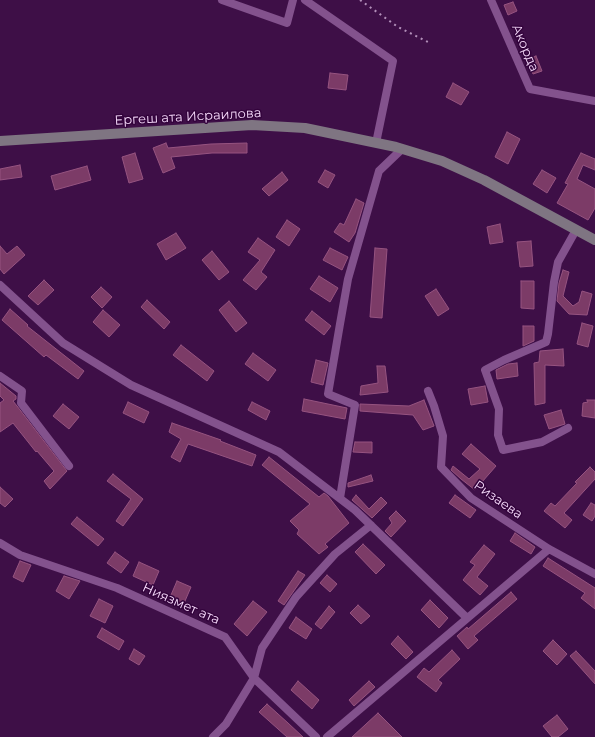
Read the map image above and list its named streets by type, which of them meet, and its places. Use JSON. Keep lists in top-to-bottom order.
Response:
{
  "streets": {
    "main road": ["Ергеш ата Исраилова"],
    "street": ["Акорда", "Ризаева", "Ниязмет ата"]
  }
}
